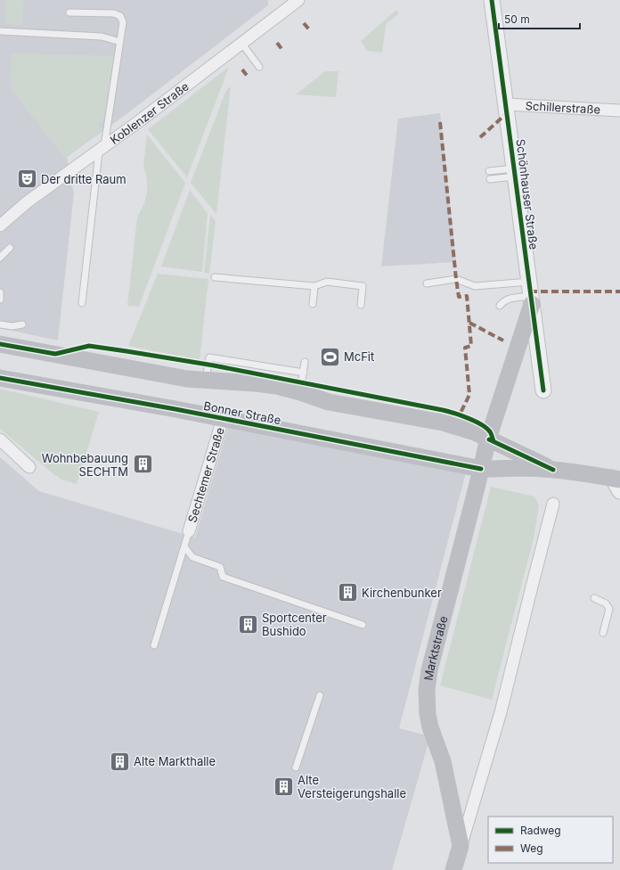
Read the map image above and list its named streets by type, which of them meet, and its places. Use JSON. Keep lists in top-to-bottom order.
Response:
{
  "streets": {
    "main road": ["Schönhauser Straße", "Bonner Straße", "Marktstraße"],
    "street": ["Schillerstraße", "Koblenzer Straße", "Sechtemer Straße"]
  },
  "crossings": [
    ["Schillerstraße", "Schönhauser Straße"],
    ["Schönhauser Straße", "Bonner Straße"],
    ["Schönhauser Straße", "Marktstraße"],
    ["Bonner Straße", "Sechtemer Straße"],
    ["Bonner Straße", "Marktstraße"]
  ],
  "places": {
    "theatre": ["Der dritte Raum"],
    "sports": ["McFit"],
    "building": [
      "Wohnbebauung SECHTM",
      "Kirchenbunker",
      "Sportcenter Bushido",
      "Alte Markthalle",
      "Alte Versteigerungshalle"
    ]
  },
  "legend": ["Radweg", "Weg"],
  "scale_bar": "50 m"
}
